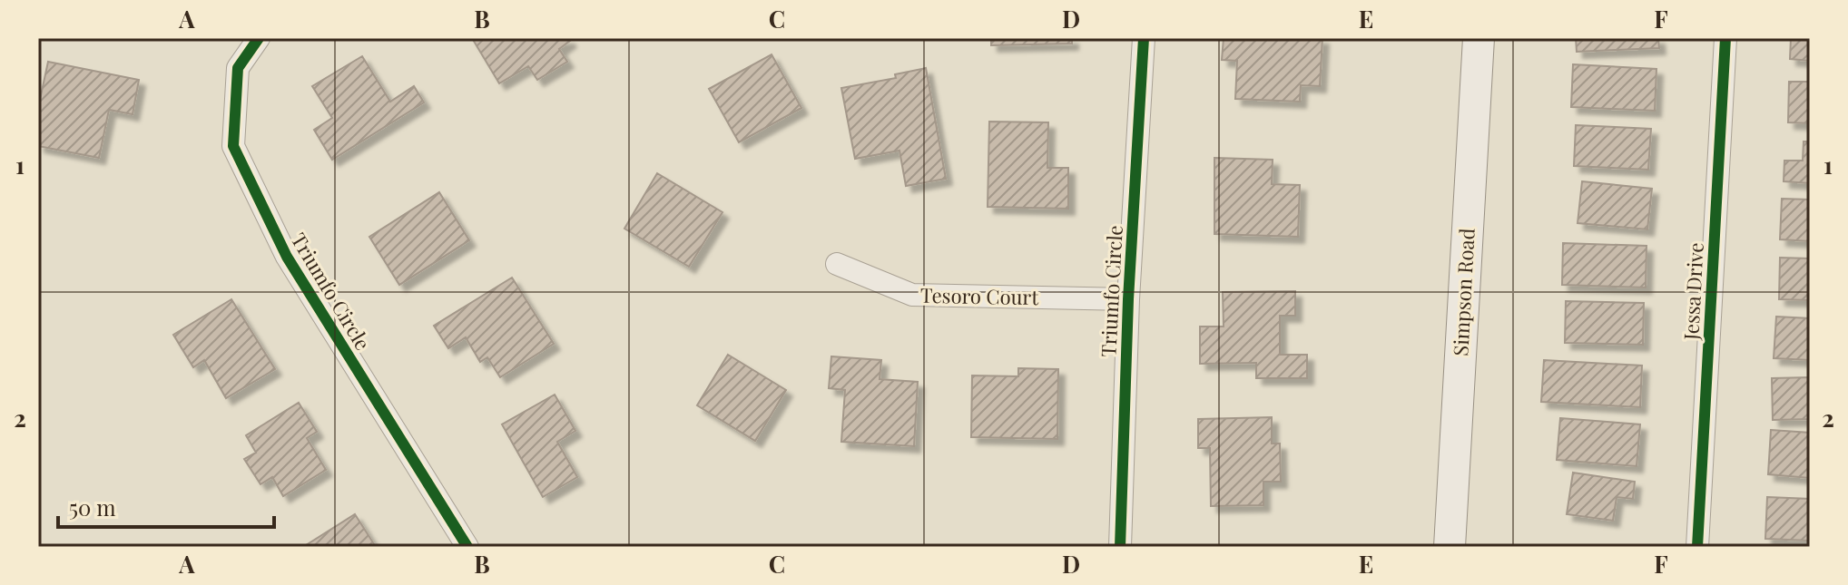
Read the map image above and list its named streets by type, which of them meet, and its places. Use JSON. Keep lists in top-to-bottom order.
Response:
{
  "streets": {
    "main road": ["Simpson Road"],
    "street": ["Triumfo Circle", "Jessa Drive", "Tesoro Court"]
  },
  "crossings": [
    ["Triumfo Circle", "Tesoro Court"]
  ],
  "scale_bar": "50 m",
  "grid": {
    "columns": [
      "A",
      "B",
      "C",
      "D",
      "E",
      "F"
    ],
    "rows": ["1", "2"]
  }
}
